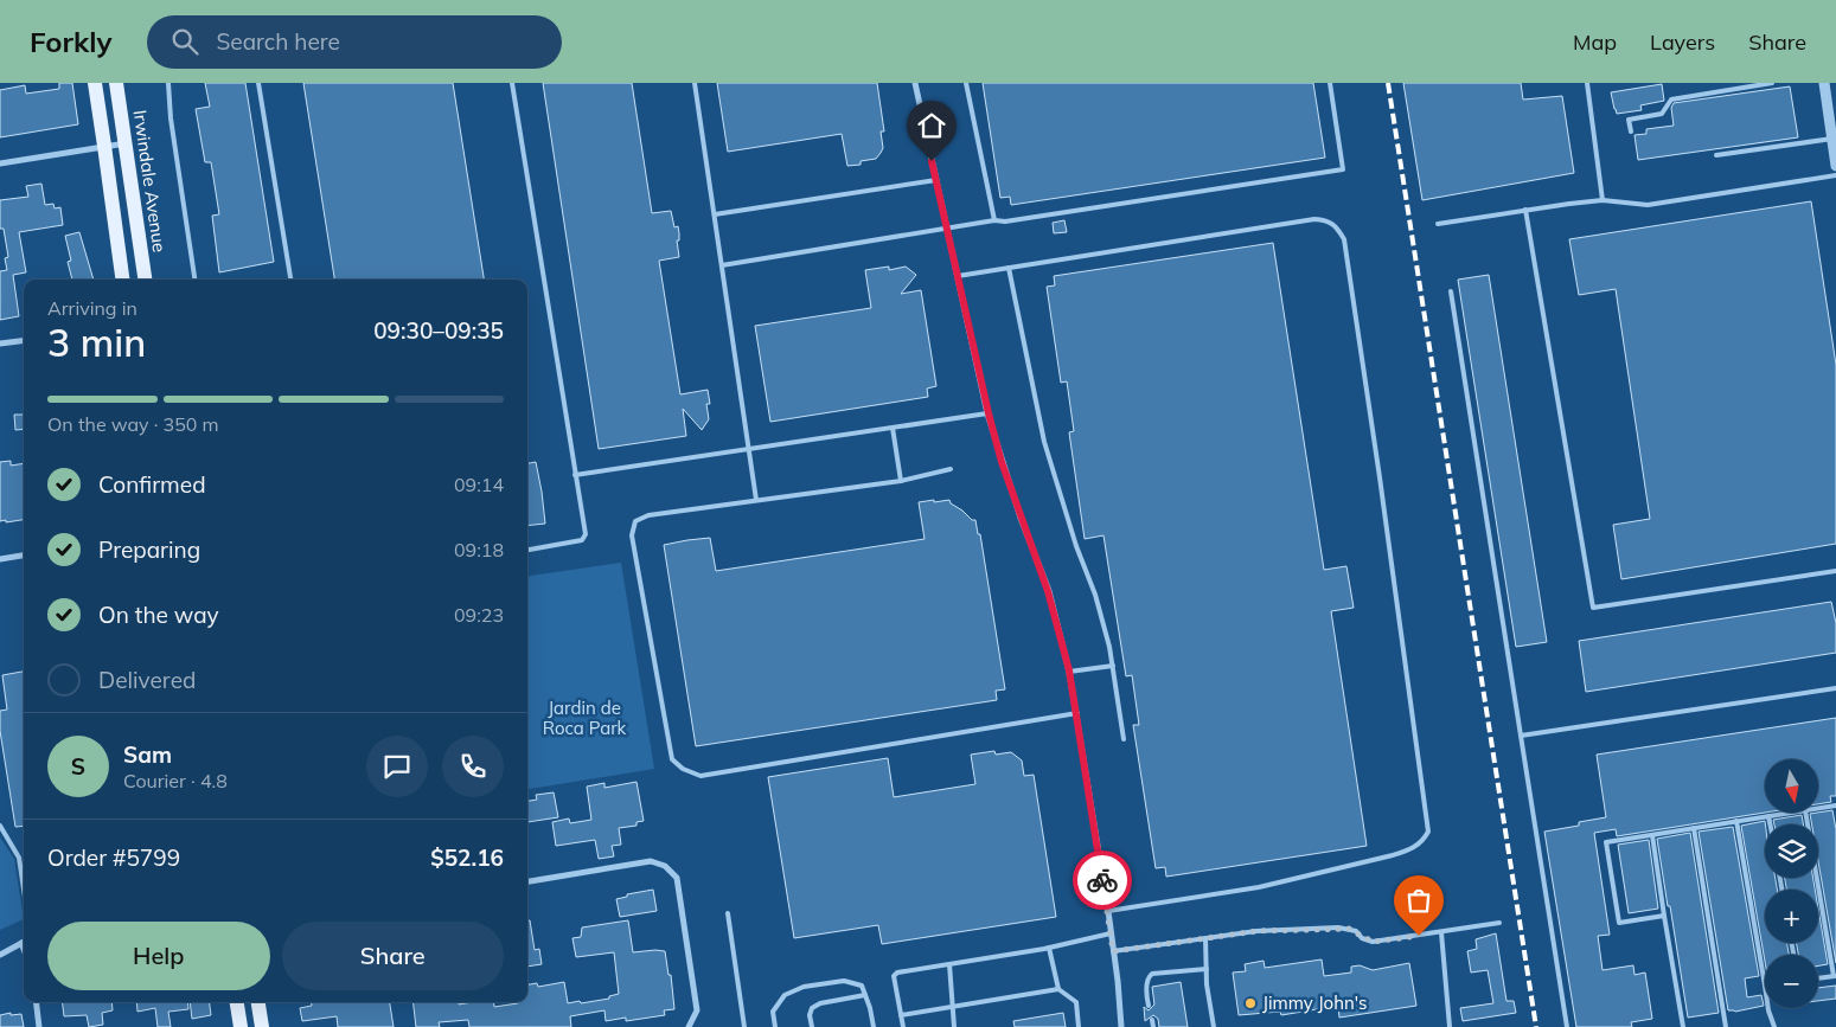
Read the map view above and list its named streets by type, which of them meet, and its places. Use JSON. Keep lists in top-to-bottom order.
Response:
{
  "streets": {
    "main road": ["Irwindale Avenue"]
  },
  "parks": ["Jardin de Roca Park"],
  "places": ["Jimmy John's"],
  "north": "bottom",
  "page": {
    "header": "Forkly",
    "search": "Search here",
    "nav": ["Map", "Layers", "Share"],
    "heading": ["3 min", "Arriving in", "09:30–09:35"],
    "panel": [
      "Sam",
      "Courier · 4.8",
      "Order #5799",
      "$52.16"
    ],
    "bar": "On the way · 350 m",
    "list": [
      ["Confirmed", "09:14"],
      ["Preparing", "09:18"],
      ["On the way", "09:23"],
      "Delivered"
    ],
    "round": "S",
    "map_buttons": ["+", "−"],
    "buttons": ["Help", "Share"]
  }
}
